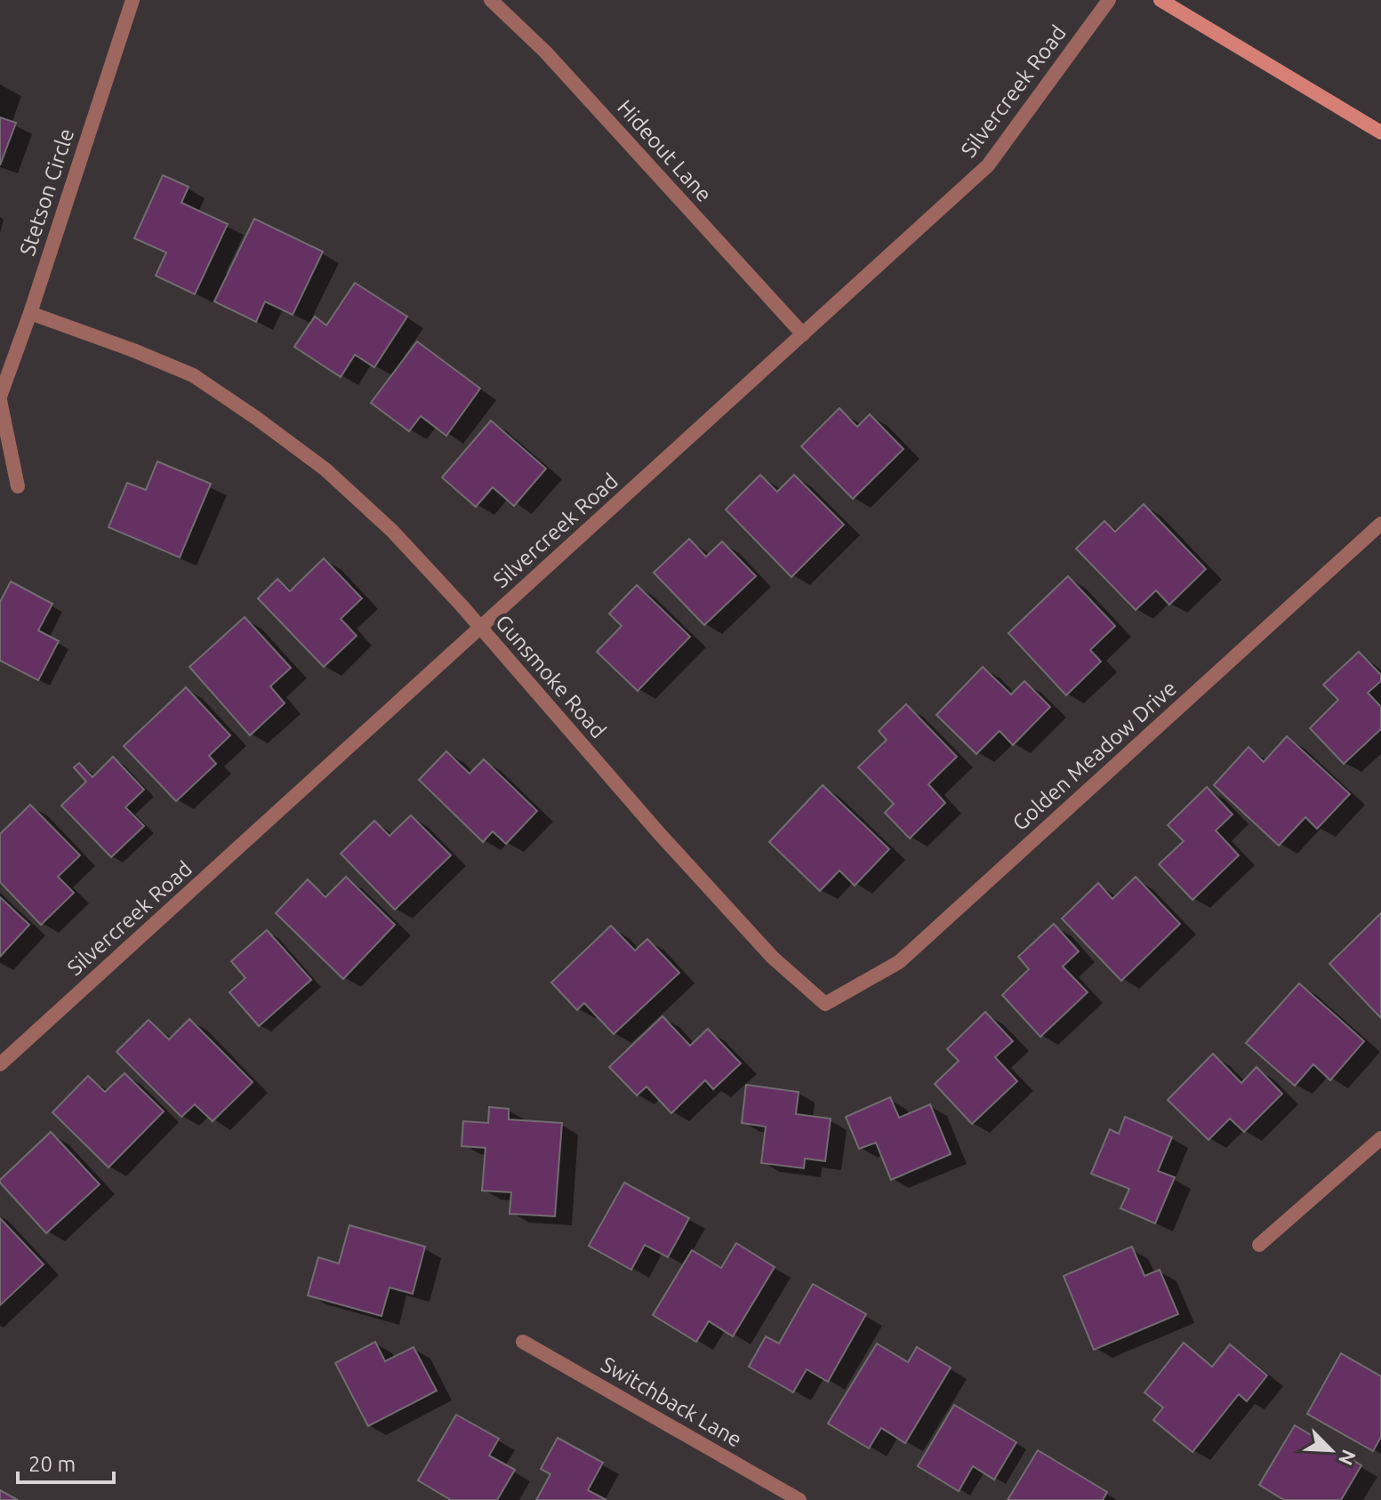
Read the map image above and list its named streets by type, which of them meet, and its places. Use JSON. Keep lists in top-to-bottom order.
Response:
{
  "streets": {
    "street": [
      "Silvercreek Road",
      "Hideout Lane",
      "Stetson Circle",
      "Gunsmoke Road",
      "Golden Meadow Drive",
      "Switchback Lane"
    ]
  },
  "crossings": [
    ["Silvercreek Road", "Hideout Lane"],
    ["Silvercreek Road", "Gunsmoke Road"],
    ["Stetson Circle", "Gunsmoke Road"],
    ["Gunsmoke Road", "Golden Meadow Drive"]
  ],
  "scale_bar": "20 m",
  "north": "bottom right"
}
